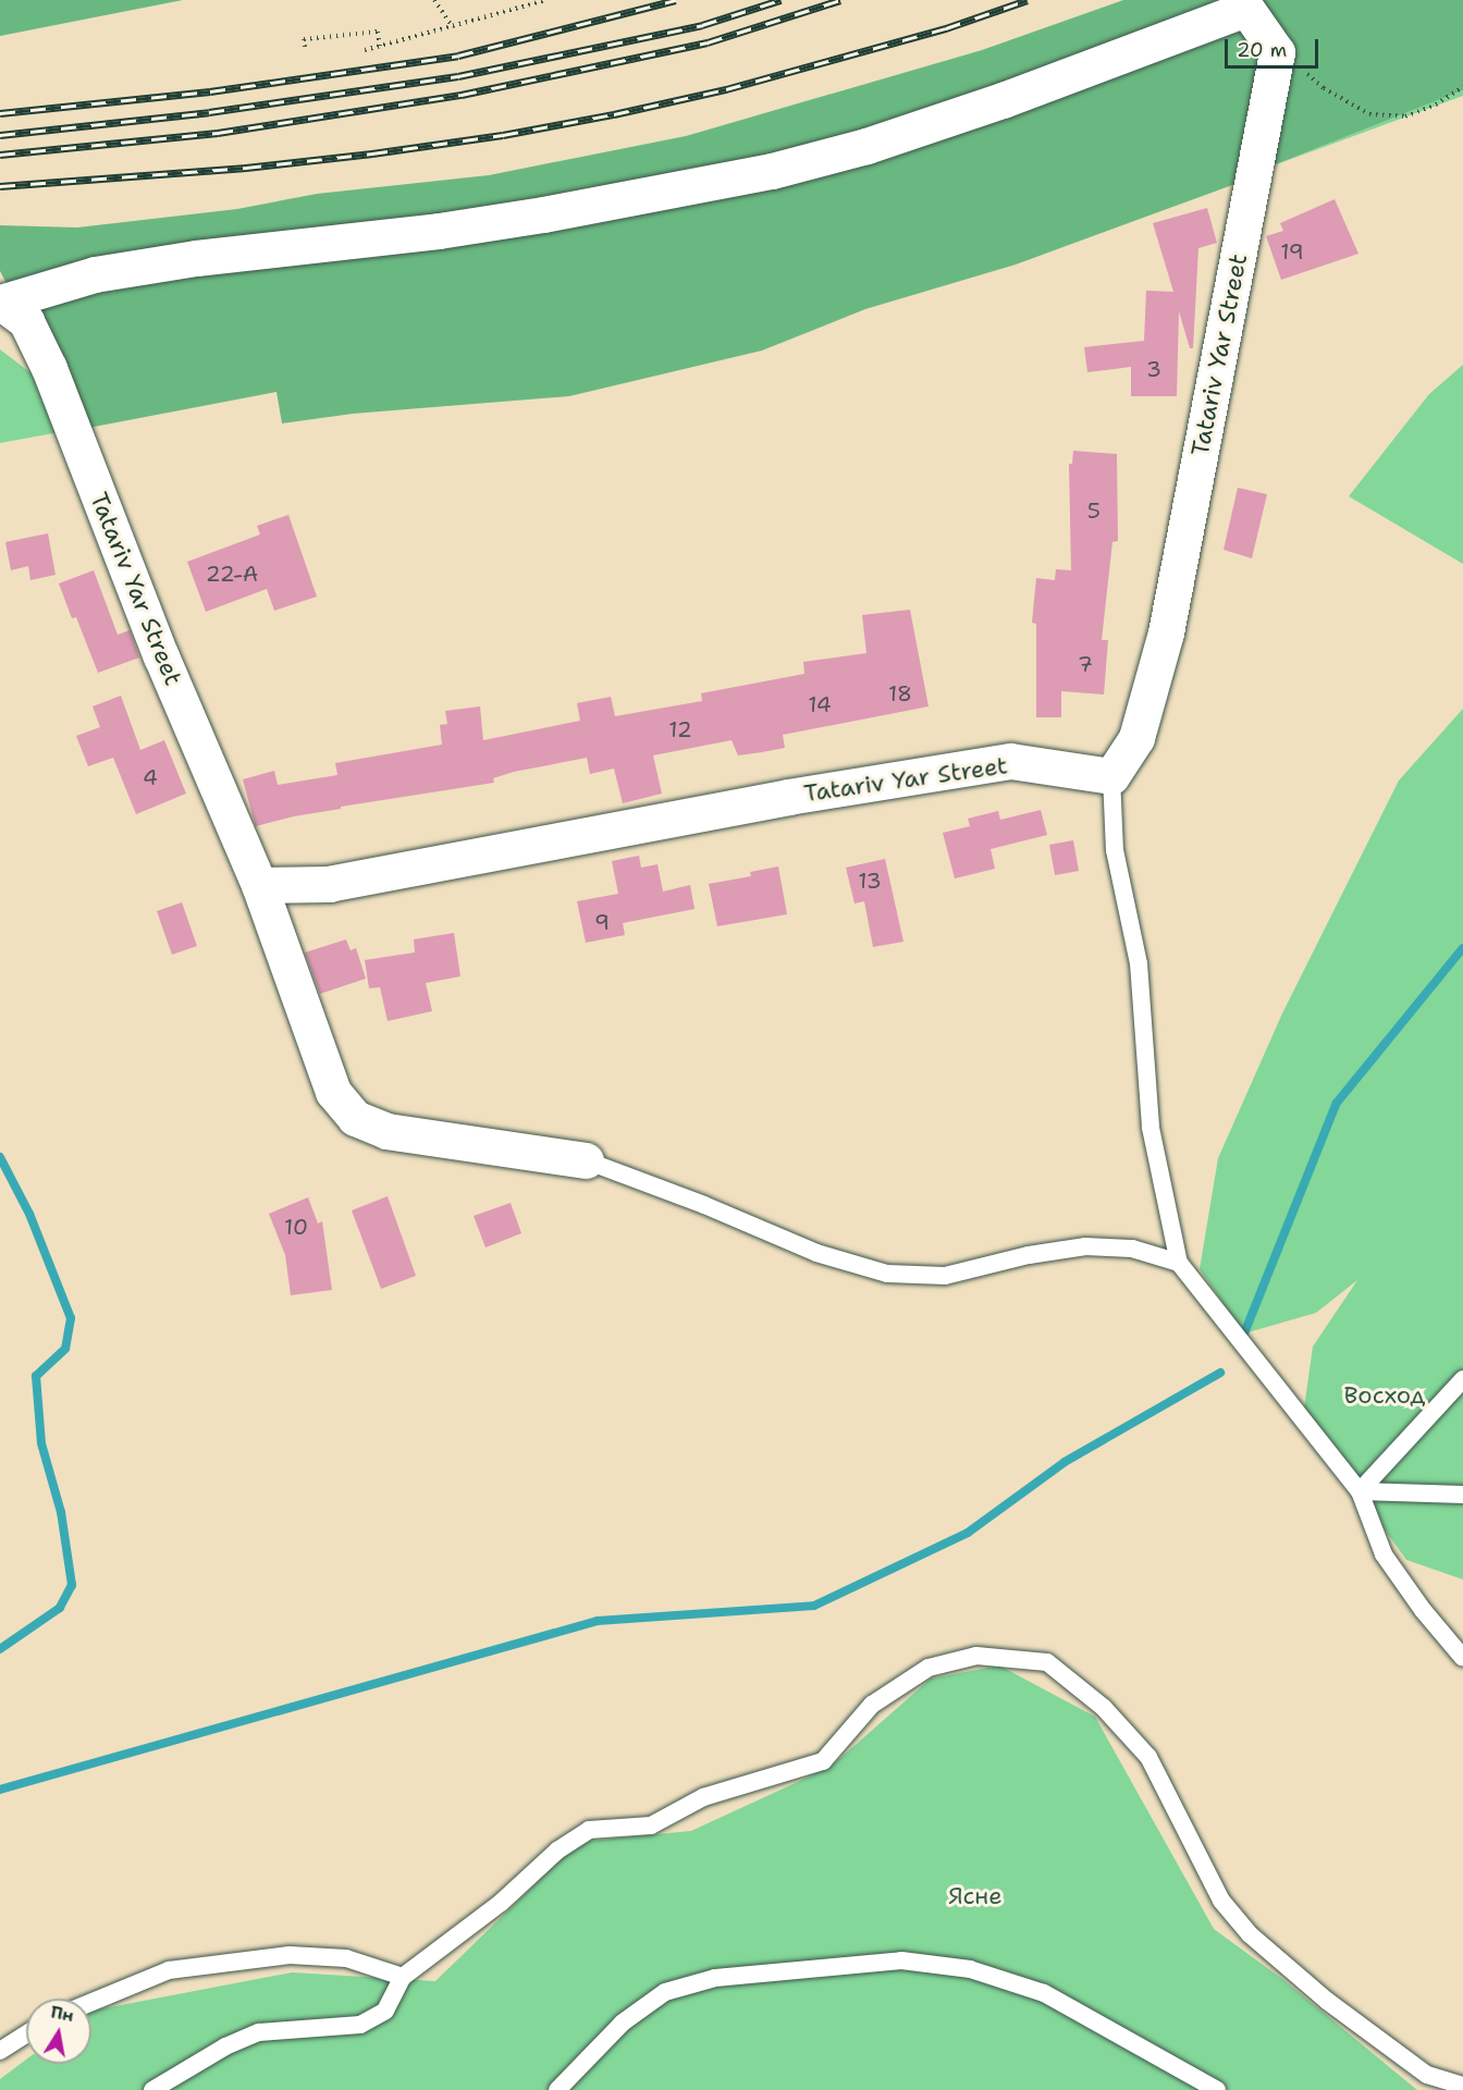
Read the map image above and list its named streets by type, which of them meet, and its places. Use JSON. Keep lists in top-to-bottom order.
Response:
{
  "streets": {
    "street": ["Tatariv Yar Street"]
  },
  "parks": ["Восход", "Ясне"],
  "house_numbers": [
    "19",
    "3",
    "5",
    "22-А",
    "7",
    "18",
    "14",
    "12",
    "4",
    "13",
    "9",
    "10"
  ],
  "scale_bar": "20 m",
  "north": "top"
}
